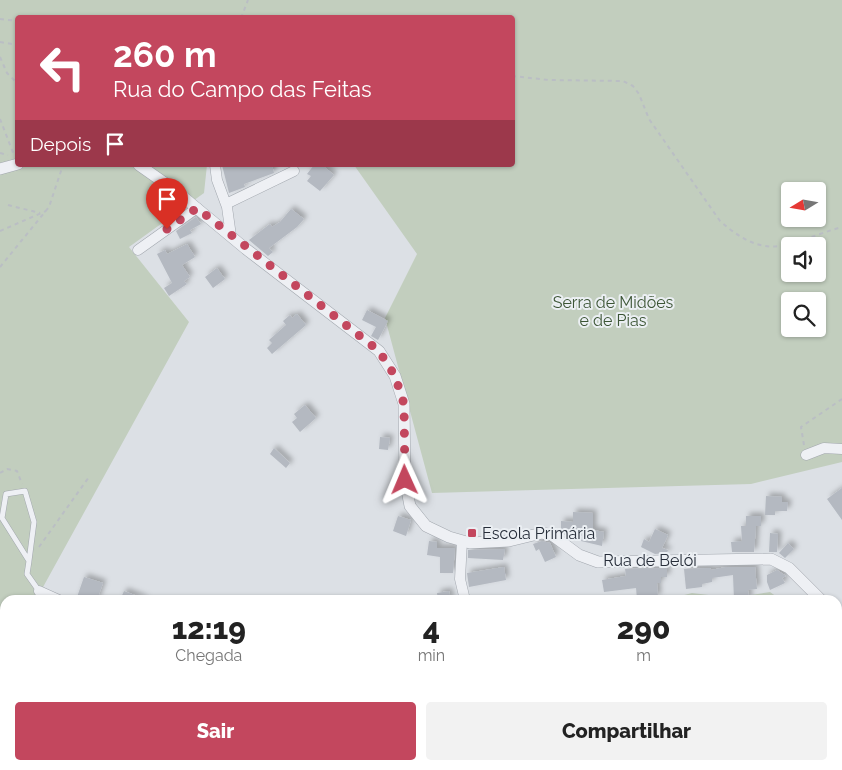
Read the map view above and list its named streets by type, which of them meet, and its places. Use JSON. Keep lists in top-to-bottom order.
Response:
{
  "streets": {
    "street": ["Rua de Belói"]
  },
  "parks": ["Serra de Midões e de Pias"],
  "places": {
    "transit": ["Escola Primária"]
  },
  "north": "left",
  "page": {
    "turn": ["260 m", "Rua do Campo das Feitas"],
    "then": "Depois",
    "eta": [
      "12:19",
      "Chegada",
      "4",
      "min",
      "290",
      "m"
    ],
    "buttons": ["Sair", "Compartilhar"]
  }
}
